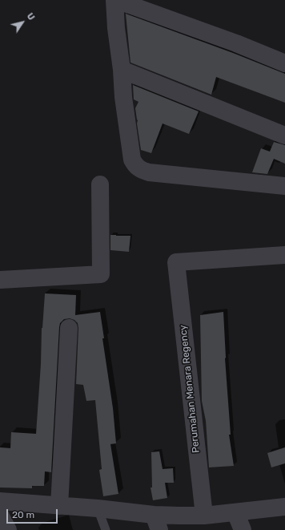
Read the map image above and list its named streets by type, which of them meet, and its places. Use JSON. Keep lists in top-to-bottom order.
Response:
{
  "streets": {
    "street": ["Perumahan Menara Regency"]
  },
  "scale_bar": "20 m",
  "north": "top right"
}
